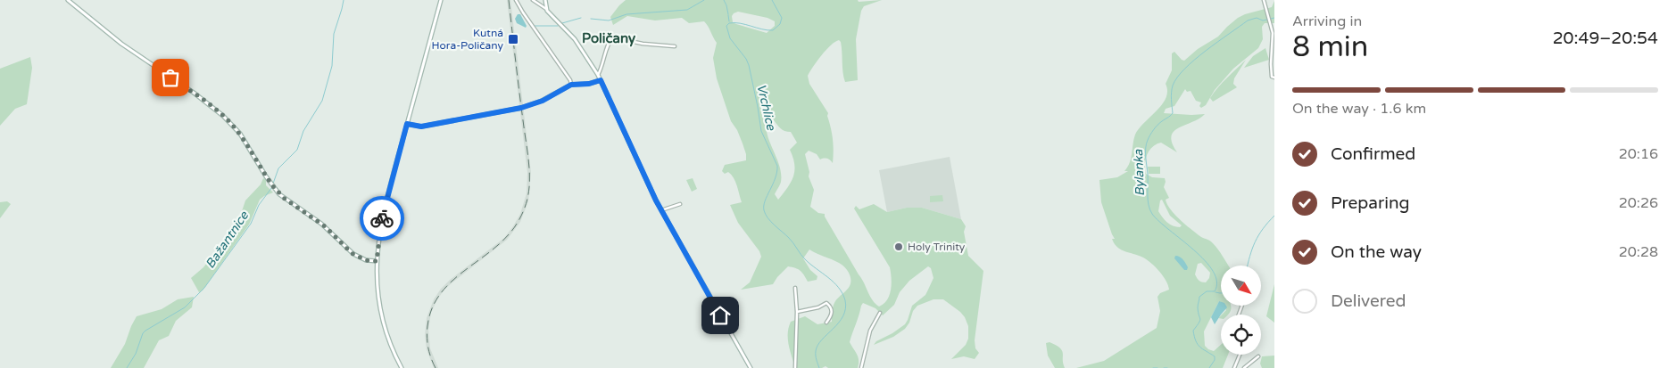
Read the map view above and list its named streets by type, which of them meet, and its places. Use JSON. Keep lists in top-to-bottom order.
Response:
{
  "districts": ["Poličany"],
  "water": ["Vrchlice", "Bylanka", "Bažantnice"],
  "places": {
    "transit": ["Kutná Hora-Poličany"],
    "other": ["Holy Trinity"]
  },
  "north": "bottom right",
  "page": {
    "heading": ["8 min", "Arriving in", "20:49–20:54"],
    "bar": "On the way · 1.6 km",
    "list": [
      ["Confirmed", "20:16"],
      ["Preparing", "20:26"],
      ["On the way", "20:28"],
      "Delivered"
    ]
  }
}
